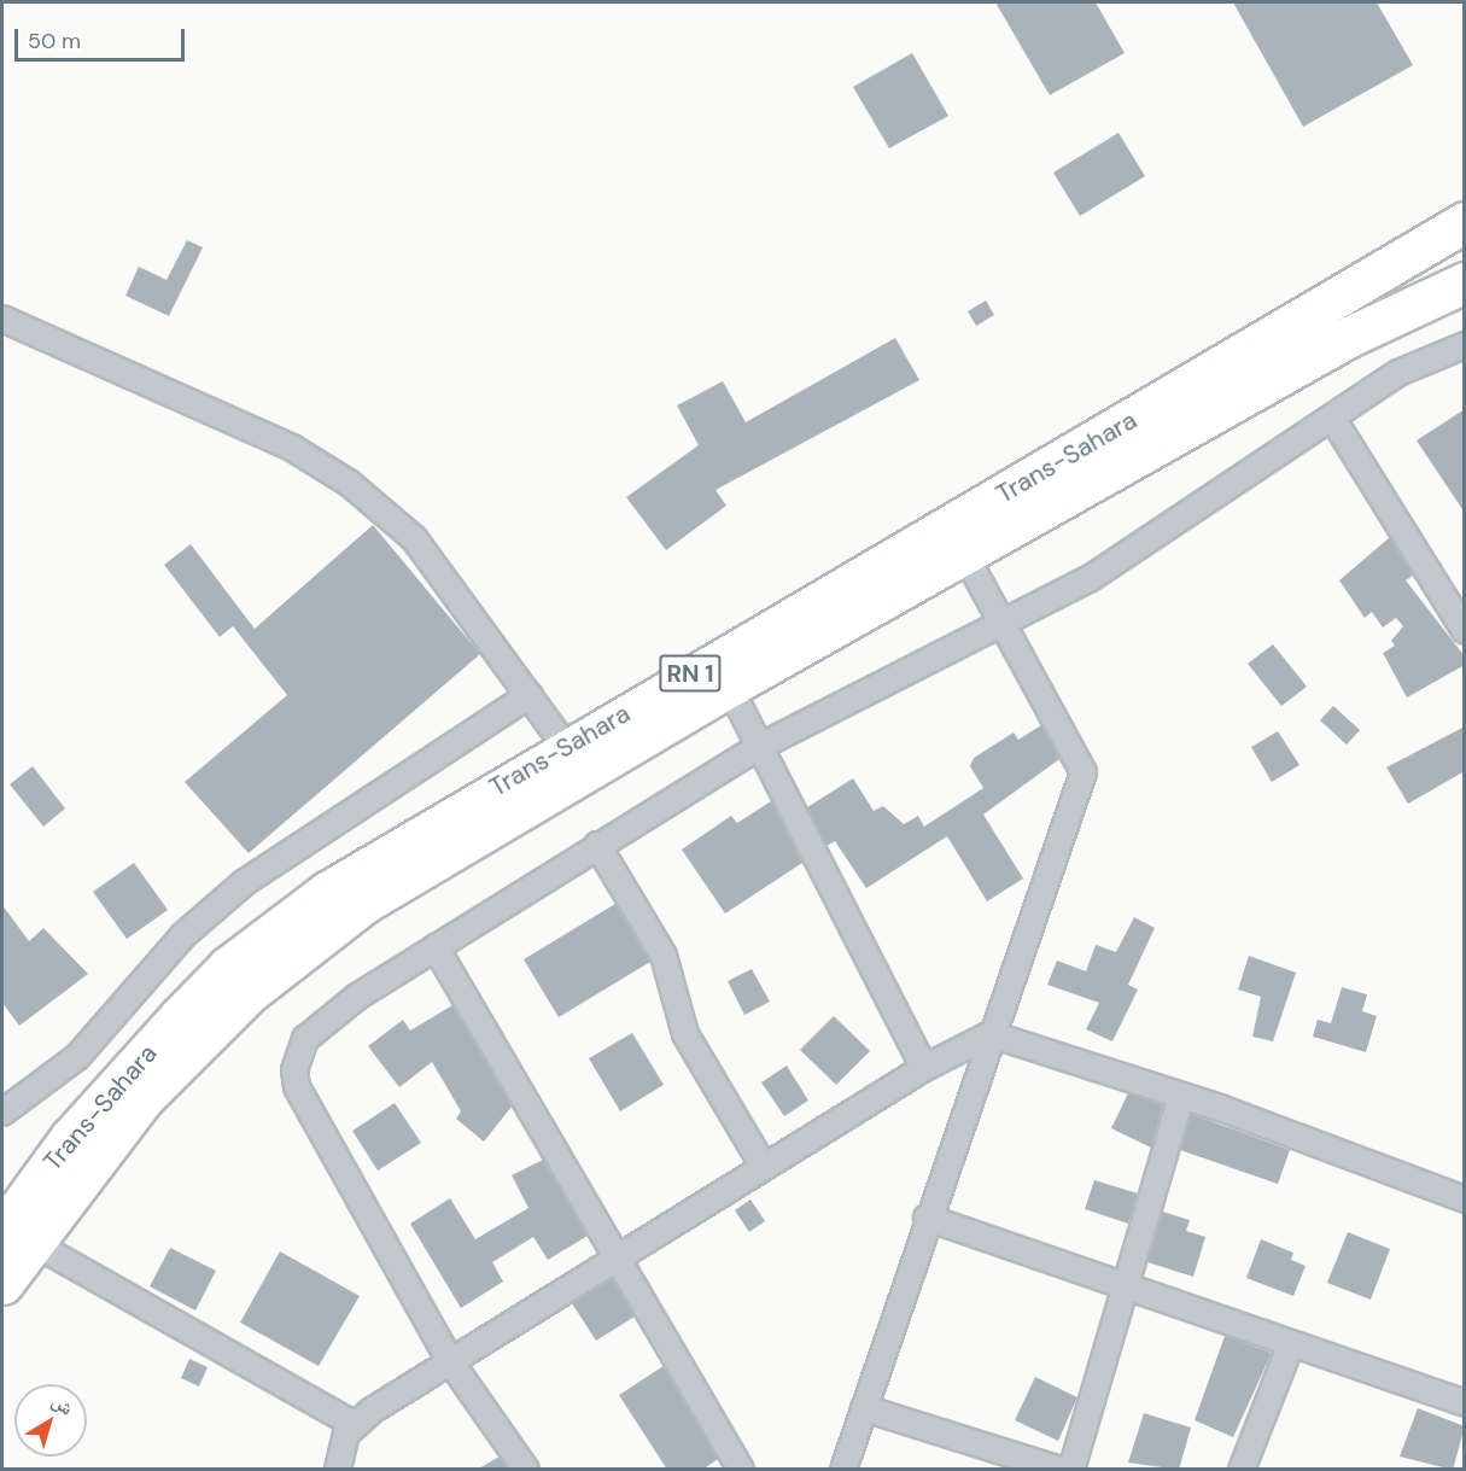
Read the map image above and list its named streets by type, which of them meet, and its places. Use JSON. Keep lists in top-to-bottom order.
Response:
{
  "streets": {
    "highway": ["Trans-Sahara", "RN 1"]
  },
  "scale_bar": "50 m",
  "north": "top right"
}
